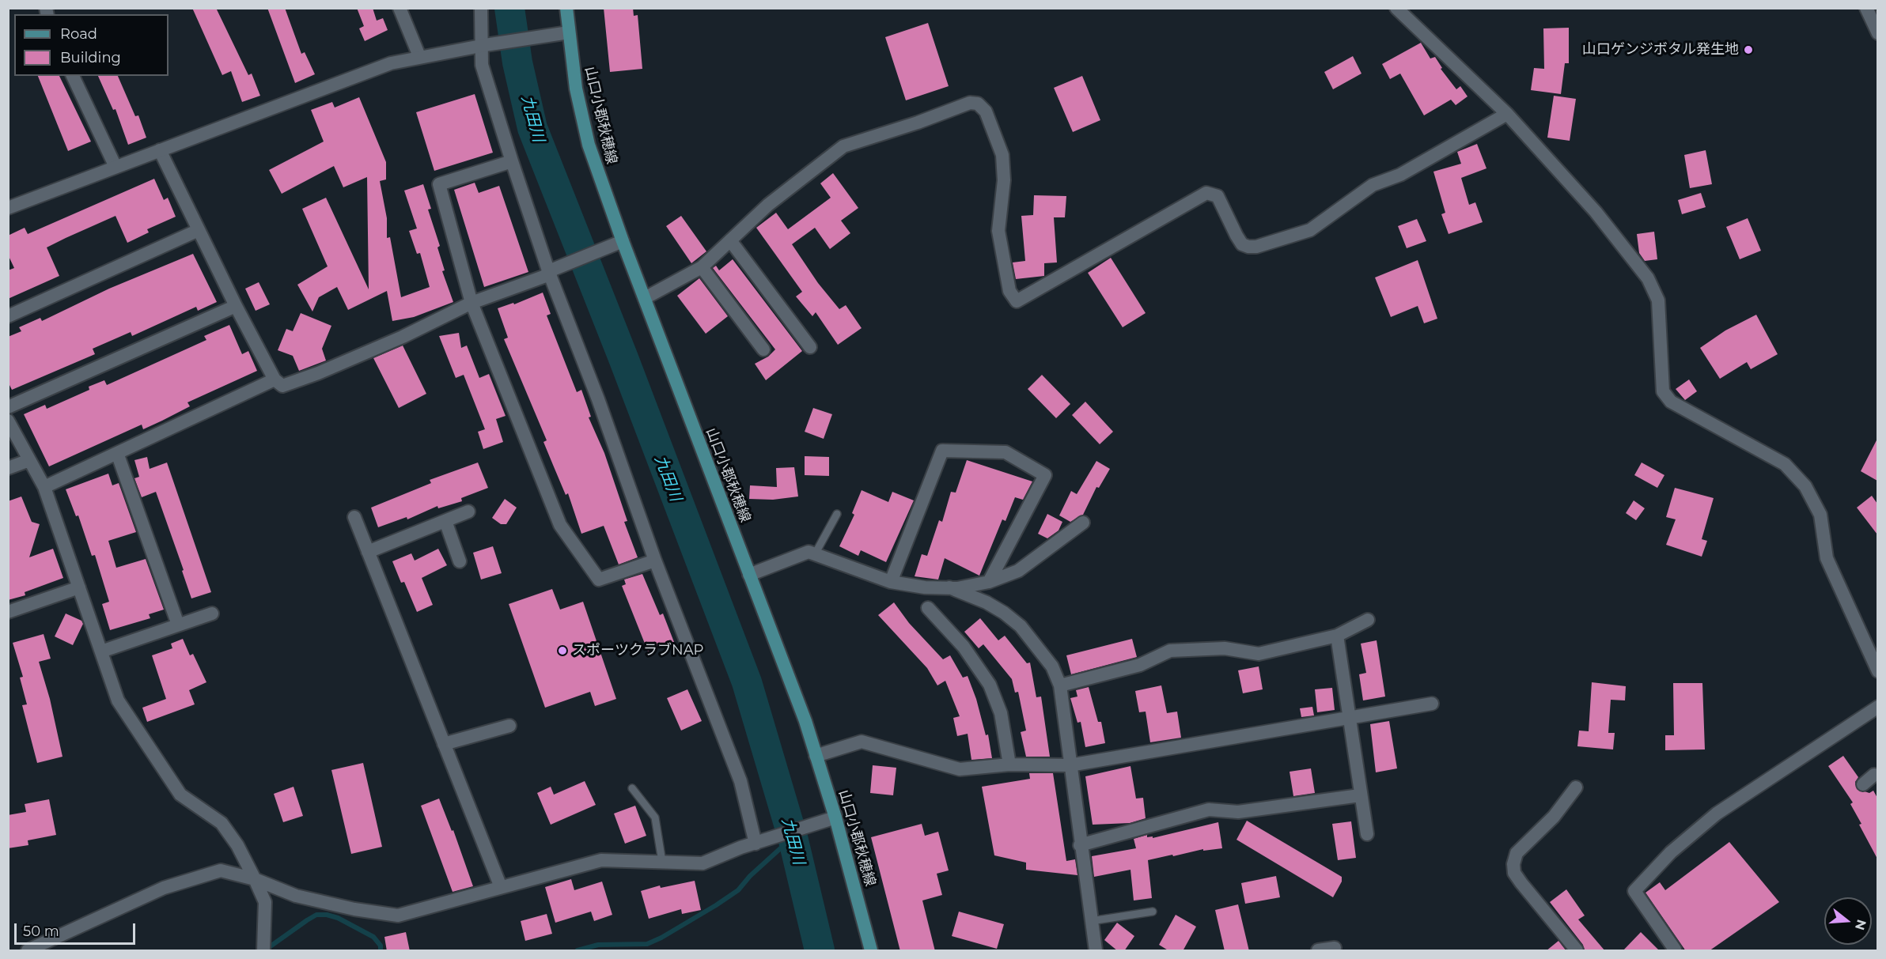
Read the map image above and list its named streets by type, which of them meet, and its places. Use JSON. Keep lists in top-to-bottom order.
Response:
{
  "streets": {
    "main road": ["山口小郡秋穂線"]
  },
  "water": ["九田川"],
  "places": ["山口ゲンジボタル発生地", "スポーツクラブNAP"],
  "legend": ["Road", "Building"],
  "scale_bar": "50 m",
  "north": "right"
}
